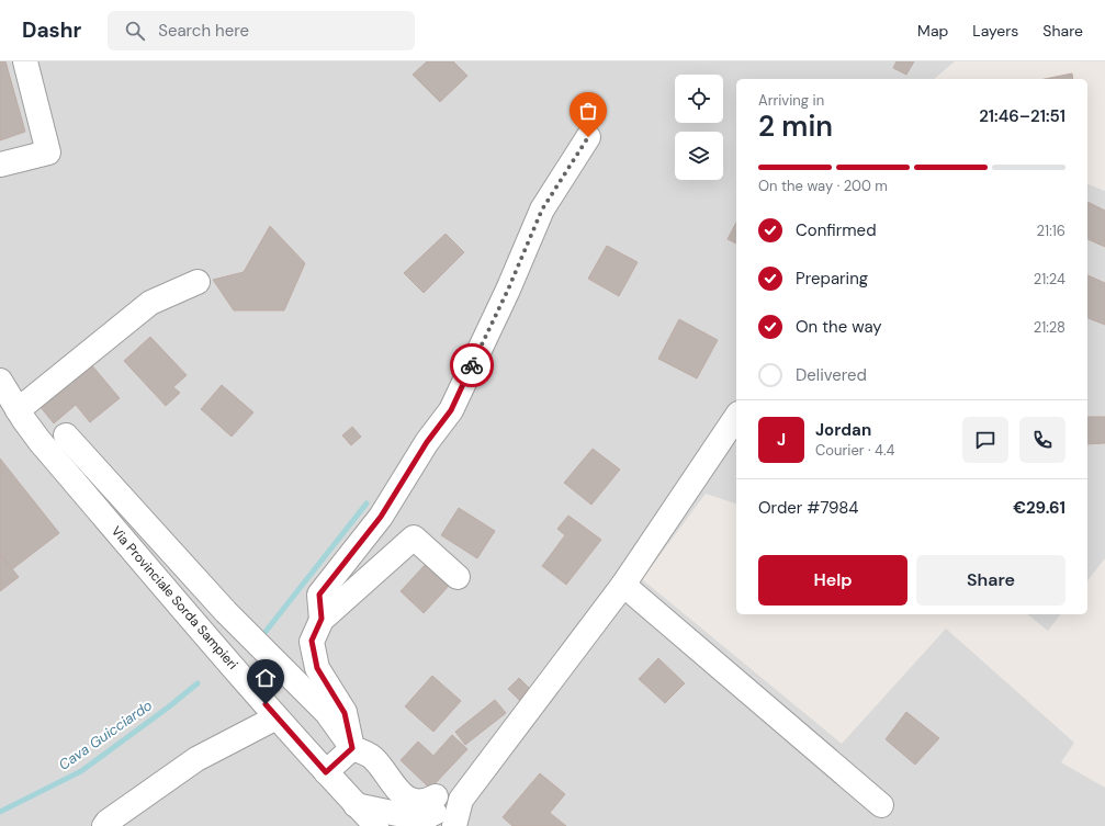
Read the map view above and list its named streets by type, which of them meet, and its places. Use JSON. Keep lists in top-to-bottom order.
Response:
{
  "streets": {
    "street": ["Via Provinciale Sorda Sampieri"]
  },
  "water": ["Cava Guicciardo"],
  "page": {
    "header": "Dashr",
    "search": "Search here",
    "nav": ["Map", "Layers", "Share"],
    "heading": ["2 min", "Arriving in", "21:46–21:51"],
    "panel": [
      "Jordan",
      "Courier · 4.4",
      "Order #7984",
      "€29.61"
    ],
    "bar": "On the way · 200 m",
    "list": [
      ["Confirmed", "21:16"],
      ["Preparing", "21:24"],
      ["On the way", "21:28"],
      "Delivered"
    ],
    "round": "J",
    "buttons": ["Help", "Share"]
  }
}
